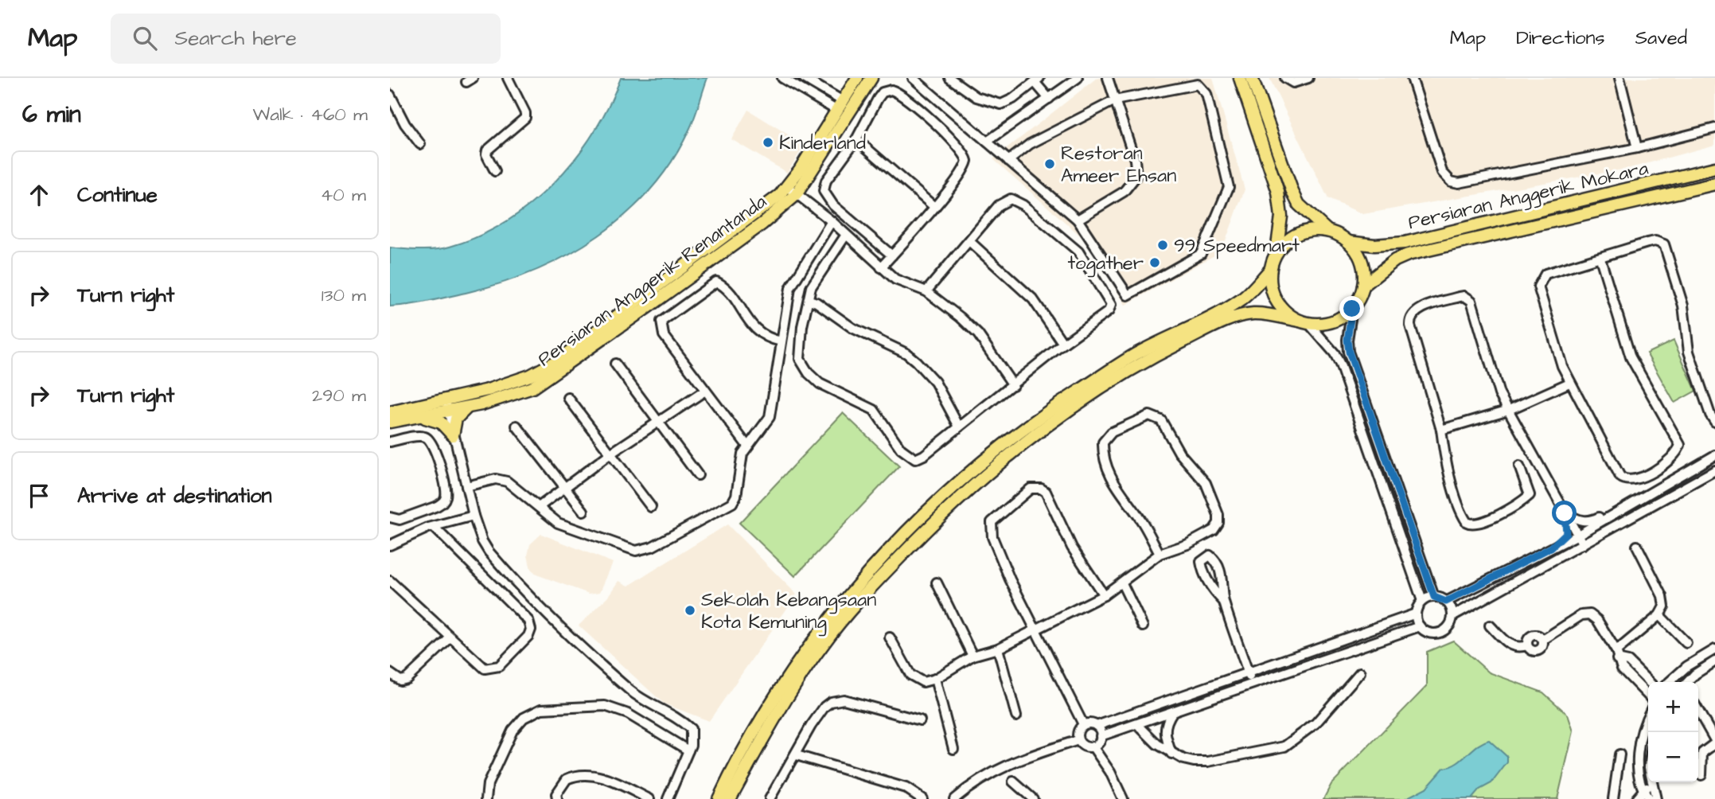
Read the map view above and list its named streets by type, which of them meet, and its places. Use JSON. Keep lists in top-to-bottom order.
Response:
{
  "streets": {
    "main road": ["Persiaran Anggerik Mokara", "Persiaran Anggerik Renantanda"]
  },
  "places": [
    "Kinderland",
    "Restoran Ameer Ehsan",
    "99 Speedmart",
    "togather",
    "Sekolah Kebangsaan Kota Kemuning"
  ],
  "page": {
    "header": "Map",
    "search": "Search here",
    "nav": ["Map", "Directions", "Saved"],
    "heading": ["6 min", "Walk · 460 m"],
    "list": [
      ["Continue", "40 m"],
      ["Turn right", "130 m"],
      ["Turn right", "290 m"],
      "Arrive at destination"
    ],
    "map_buttons": ["+", "−"]
  }
}
